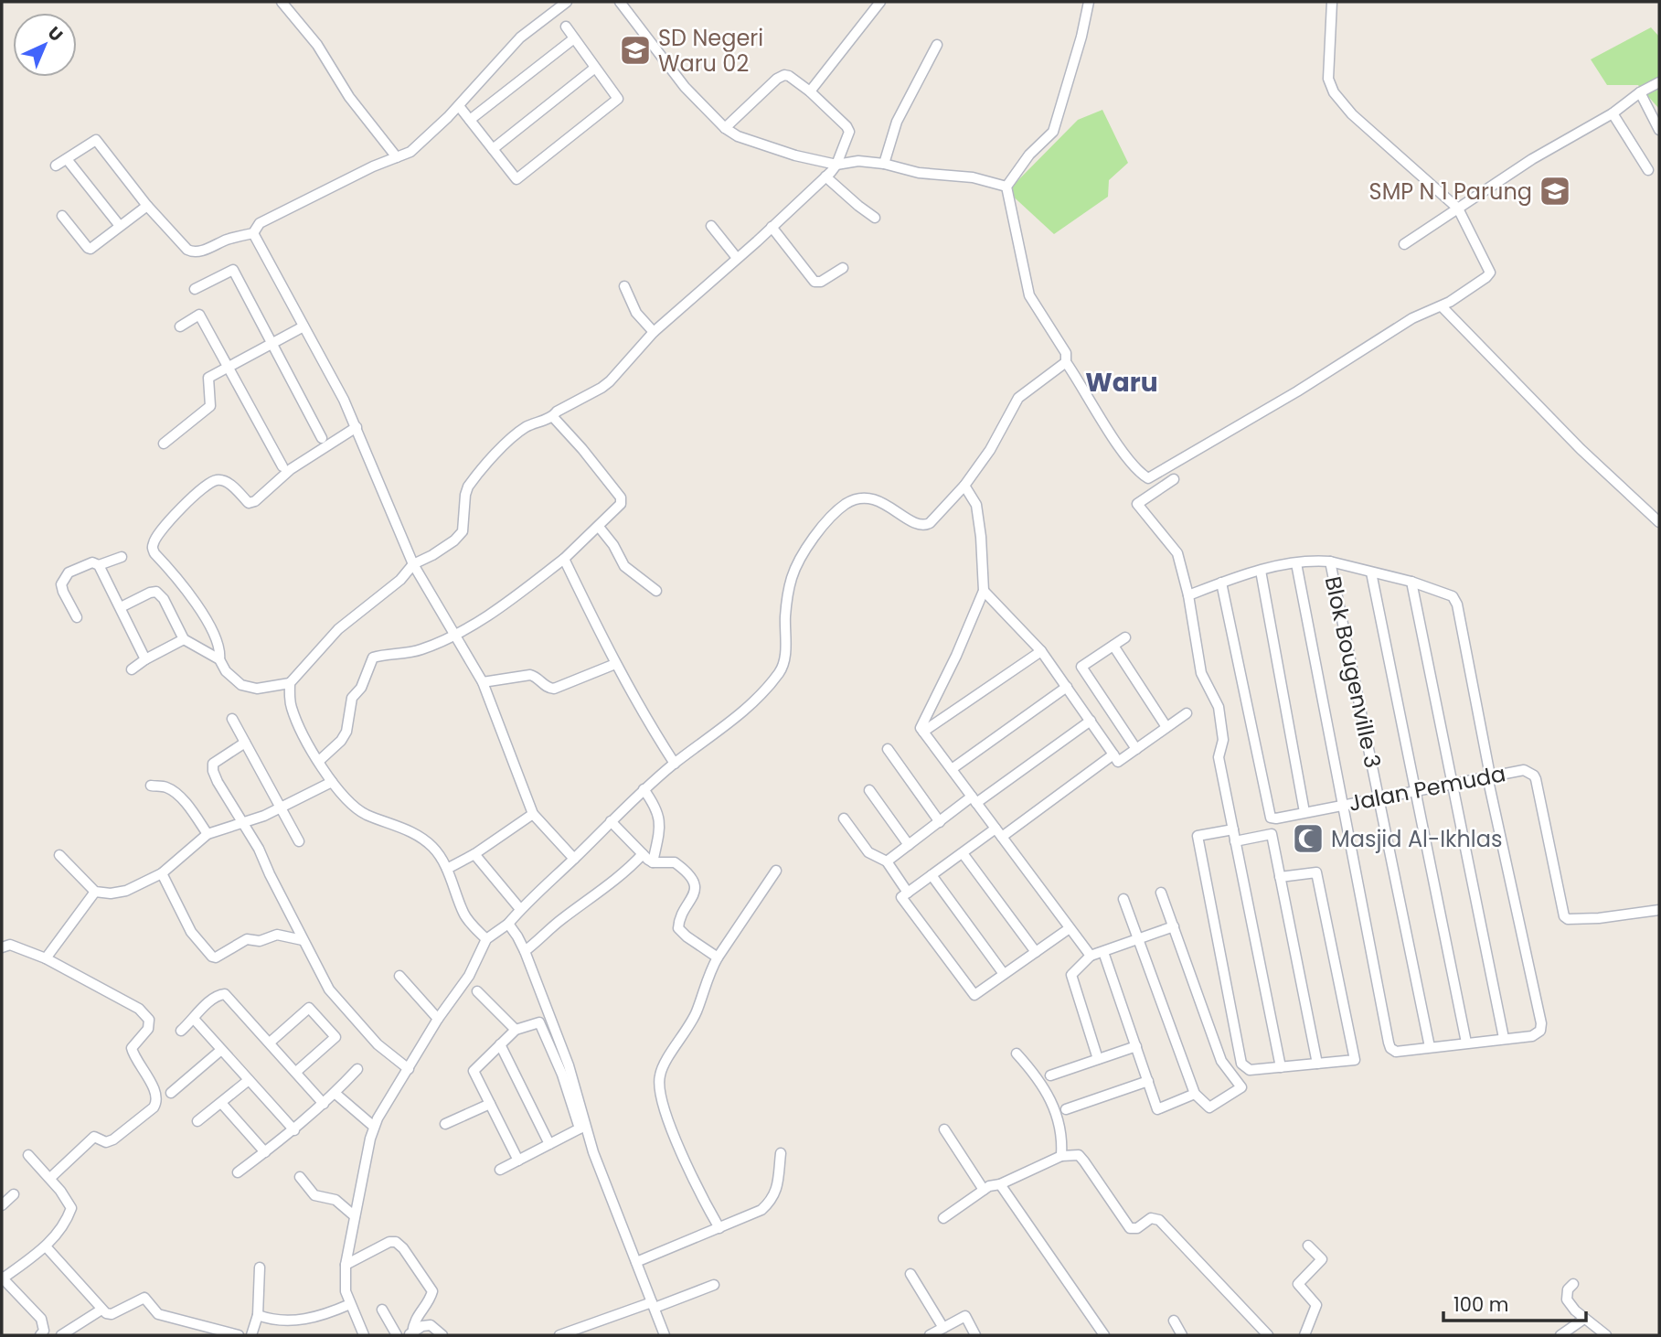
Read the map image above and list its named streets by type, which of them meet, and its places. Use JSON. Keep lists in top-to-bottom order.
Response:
{
  "streets": {
    "street": ["Blok Bougenville 3", "Jalan Pemuda"]
  },
  "crossings": [
    ["Blok Bougenville 3", "Jalan Pemuda"]
  ],
  "districts": ["Waru"],
  "places": {
    "school or university": ["SD Negeri Waru 02", "SMP N 1 Parung"],
    "mosque": ["Masjid Al-Ikhlas"]
  },
  "scale_bar": "100 m",
  "north": "top right"
}
